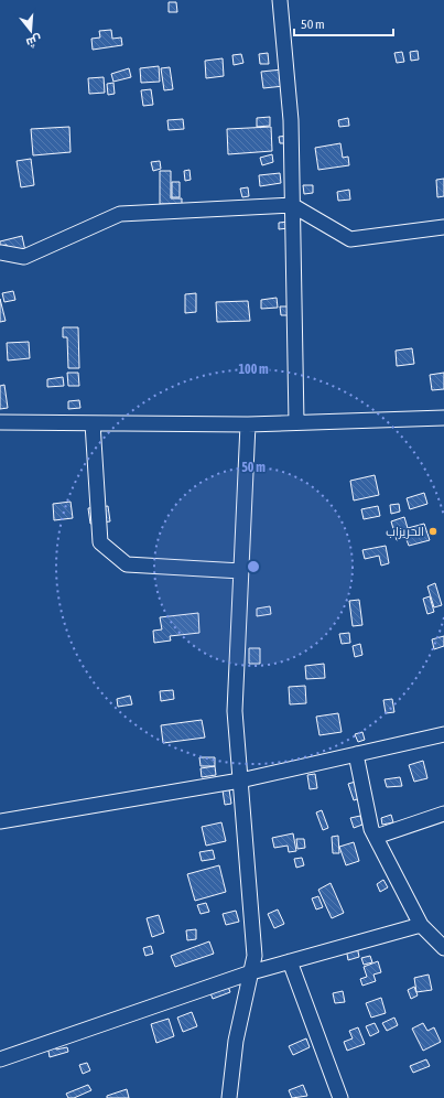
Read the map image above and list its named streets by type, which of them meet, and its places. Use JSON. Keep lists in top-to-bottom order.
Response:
{
  "places": ["الحريزاب"],
  "scale_bar": "50 m",
  "north": "bottom",
  "rings": ["100 m", "50 m"]
}
